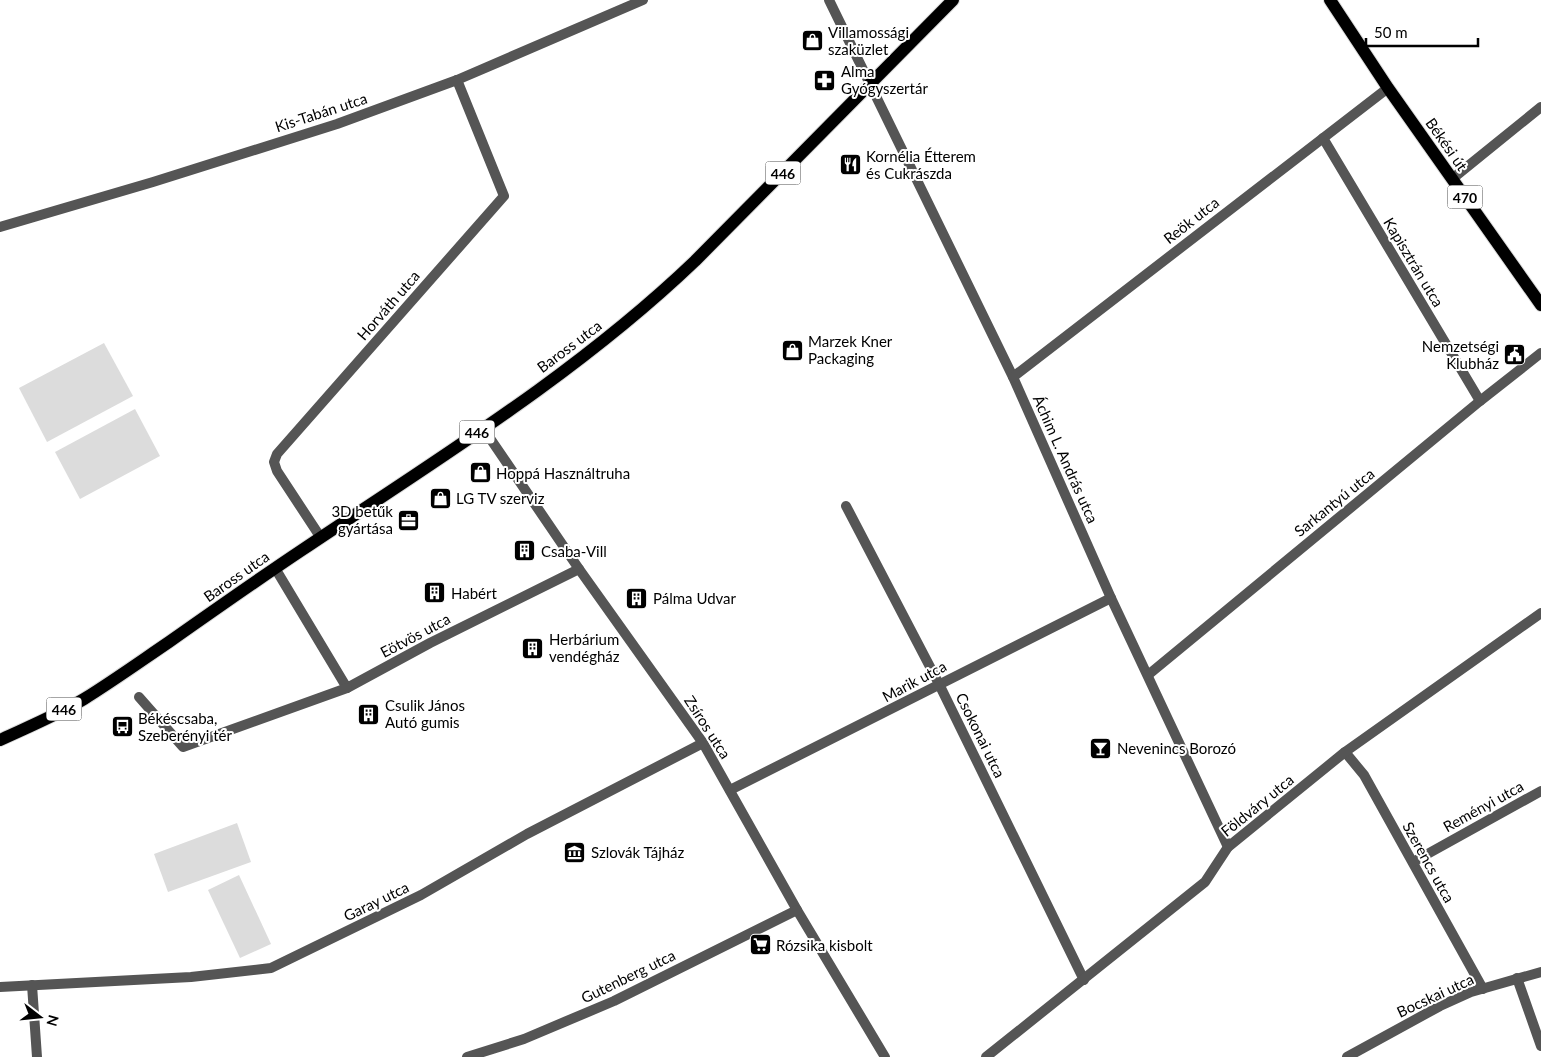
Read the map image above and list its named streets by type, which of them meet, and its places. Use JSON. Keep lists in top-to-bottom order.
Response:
{
  "streets": {
    "main road": [
      "Békési út",
      "446",
      "470",
      "Baross utca"
    ],
    "street": [
      "Kis-Tabán utca",
      "Reök utca",
      "Kapisztrán utca",
      "Horváth utca",
      "Áchim L. András utca",
      "Sarkantyú utca",
      "Eötvös utca",
      "Marik utca",
      "Zsíros utca",
      "Csokonai utca",
      "Földváry utca",
      "Reményi utca",
      "Szerencs utca",
      "Garay utca",
      "Gutenberg utca",
      "Bocskai utca"
    ]
  },
  "crossings": [
    ["Kis-Tabán utca", "Horváth utca"],
    ["Békési út", "Reök utca"],
    ["Reök utca", "Kapisztrán utca"],
    ["Reök utca", "Áchim L. András utca"],
    ["Kapisztrán utca", "Sarkantyú utca"],
    ["Horváth utca", "Baross utca"],
    ["Baross utca", "Áchim L. András utca"],
    ["Baross utca", "Zsíros utca"],
    ["Áchim L. András utca", "Sarkantyú utca"],
    ["Áchim L. András utca", "Marik utca"],
    ["Áchim L. András utca", "Földváry utca"],
    ["Eötvös utca", "Zsíros utca"],
    ["Marik utca", "Zsíros utca"],
    ["Marik utca", "Csokonai utca"],
    ["Zsíros utca", "Garay utca"],
    ["Zsíros utca", "Gutenberg utca"],
    ["Csokonai utca", "Földváry utca"],
    ["Földváry utca", "Szerencs utca"],
    ["Reményi utca", "Szerencs utca"],
    ["Szerencs utca", "Bocskai utca"]
  ],
  "places": {
    "shop": [
      "Villamossági szaküzlet",
      "Marzek Kner Packaging",
      "Hoppá Használtruha",
      "LG TV szerviz"
    ],
    "pharmacy": ["Alma Gyógyszertár"],
    "restaurant": ["Kornélia Étterem és Cukrászda"],
    "public building": ["Nemzetségi Klubház"],
    "office": ["3D betűk gyártása"],
    "building": [
      "Csaba-Vill",
      "Habért",
      "Pálma Udvar",
      "Herbárium vendégház",
      "Csulik János Autó gumis"
    ],
    "bus stop": ["Békéscsaba, Szeberényi tér"],
    "bar": ["Nevenincs Borozó"],
    "museum": ["Szlovák Tájház"],
    "supermarket": ["Rózsika kisbolt"]
  },
  "scale_bar": "50 m",
  "north": "right"
}
